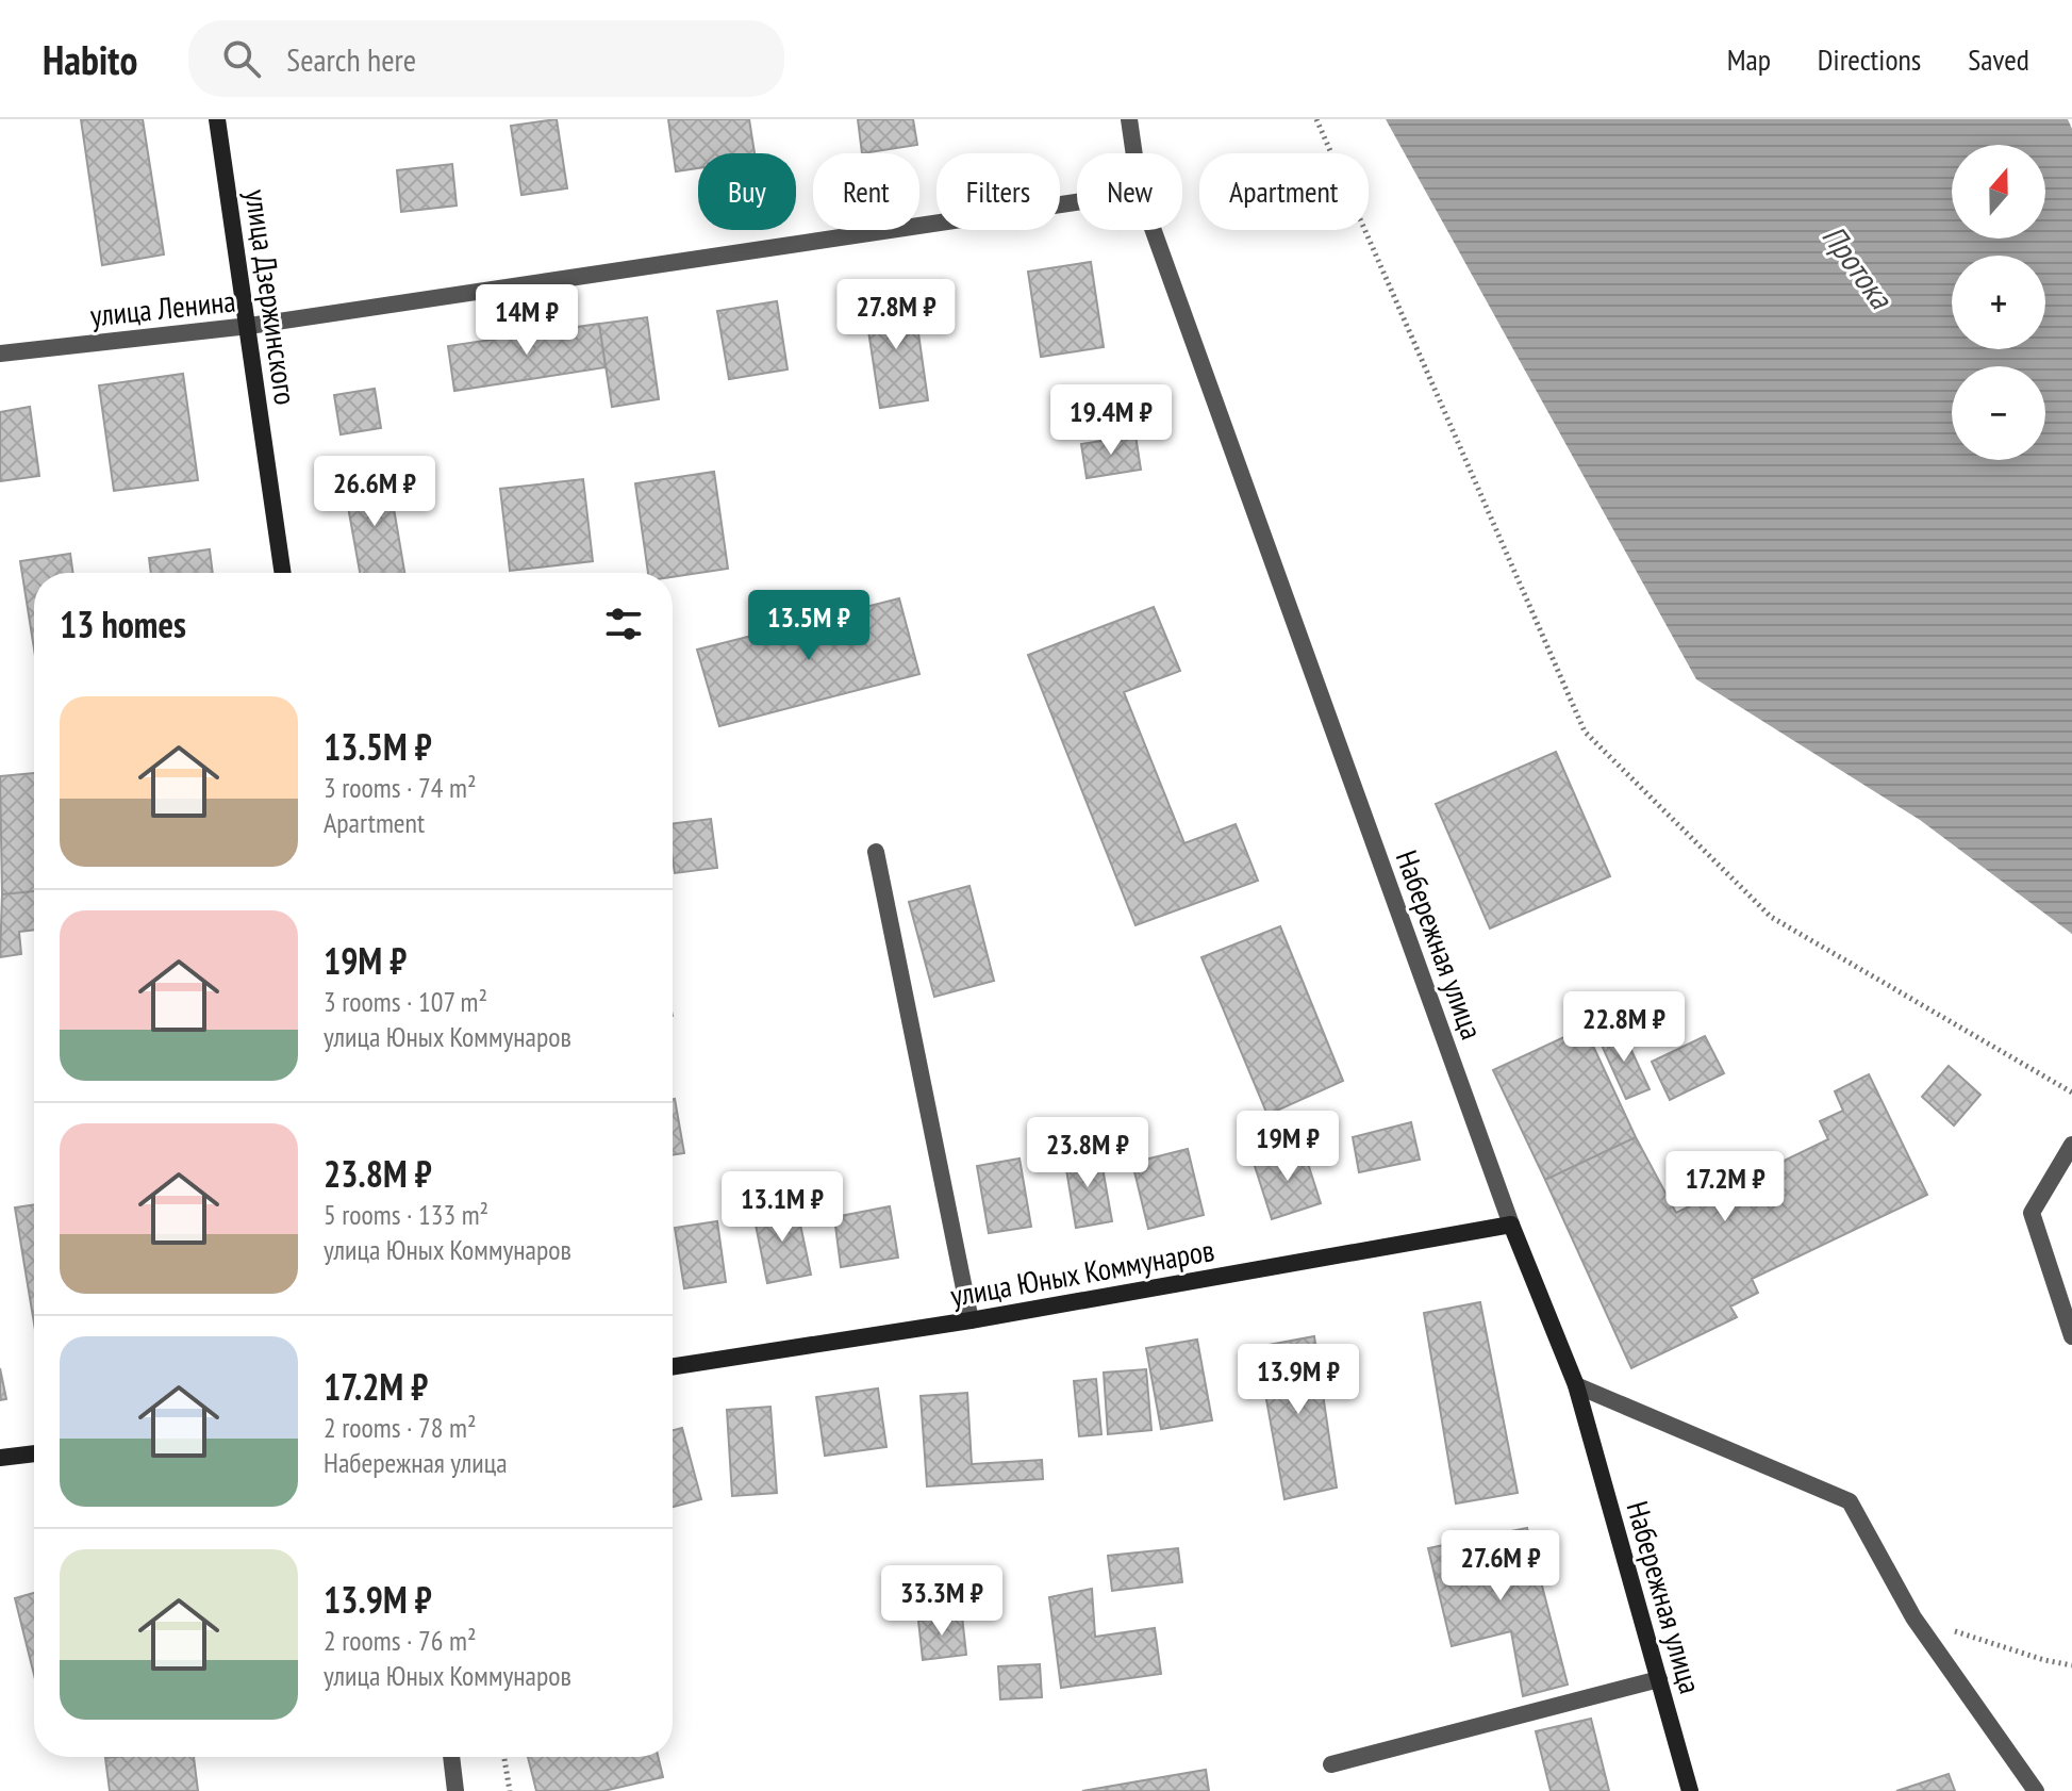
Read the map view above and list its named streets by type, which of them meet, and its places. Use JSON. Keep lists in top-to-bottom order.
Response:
{
  "streets": {
    "street": [
      "улица Дзержинского",
      "улица Ленина",
      "Набережная улица",
      "улица Юных Коммунаров"
    ]
  },
  "crossings": [
    ["улица Дзержинского", "улица Ленина"],
    ["Набережная улица", "улица Юных Коммунаров"]
  ],
  "water": ["Протока"],
  "north": "top",
  "page": {
    "header": "Habito",
    "search": "Search here",
    "nav": ["Map", "Directions", "Saved"],
    "map_buttons": ["+", "−"],
    "chip": [
      "Buy",
      "Rent",
      "Filters",
      "New",
      "Apartment"
    ],
    "price": [
      "27.8M ₽",
      "14M ₽",
      "19.4M ₽",
      "26.6M ₽",
      "13.5M ₽",
      "22.8M ₽",
      "19M ₽",
      "23.8M ₽",
      "17.2M ₽",
      "13.1M ₽",
      "13.9M ₽",
      "27.6M ₽",
      "33.3M ₽"
    ],
    "heading": "13 homes",
    "list": [
      {
        "name": "13.5M ₽",
        "note": "3 rooms · 74 m² · Apartment"
      },
      {
        "name": "19M ₽",
        "note": "3 rooms · 107 m² · улица Юных Коммунаров"
      },
      {
        "name": "23.8M ₽",
        "note": "5 rooms · 133 m² · улица Юных Коммунаров"
      },
      {
        "name": "17.2M ₽",
        "note": "2 rooms · 78 m² · Набережная улица"
      },
      {
        "name": "13.9M ₽",
        "note": "2 rooms · 76 m² · улица Юных Коммунаров"
      }
    ]
  }
}
